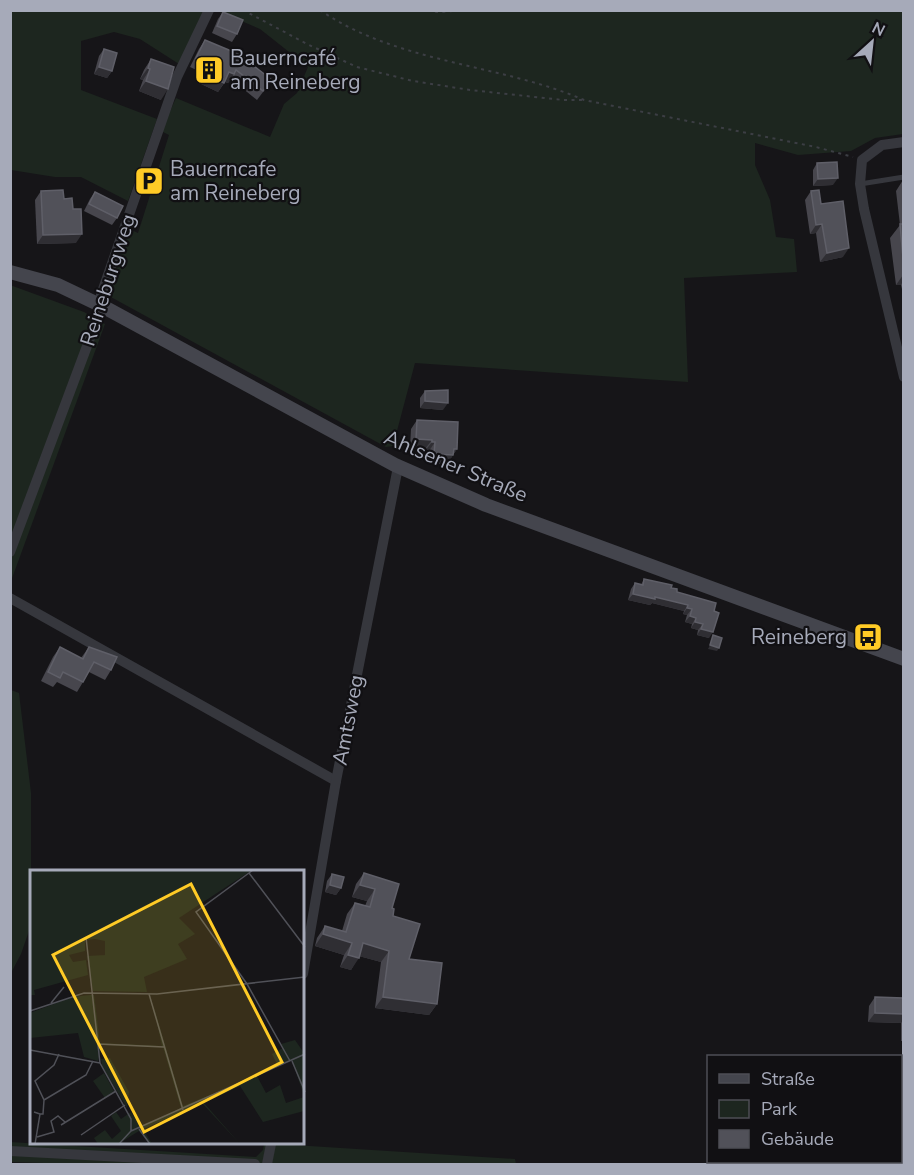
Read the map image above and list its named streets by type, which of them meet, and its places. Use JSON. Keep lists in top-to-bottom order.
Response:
{
  "streets": {
    "main road": ["Ahlsener Straße"],
    "street": ["Reineburgweg", "Amtsweg"]
  },
  "crossings": [
    ["Reineburgweg", "Ahlsener Straße"],
    ["Ahlsener Straße", "Amtsweg"]
  ],
  "places": {
    "building": ["Bauerncafé am Reineberg"],
    "parking": ["Bauerncafe am Reineberg"],
    "bus stop": ["Reineberg"]
  },
  "legend": ["Straße", "Park", "Gebäude"],
  "north": "top right"
}
